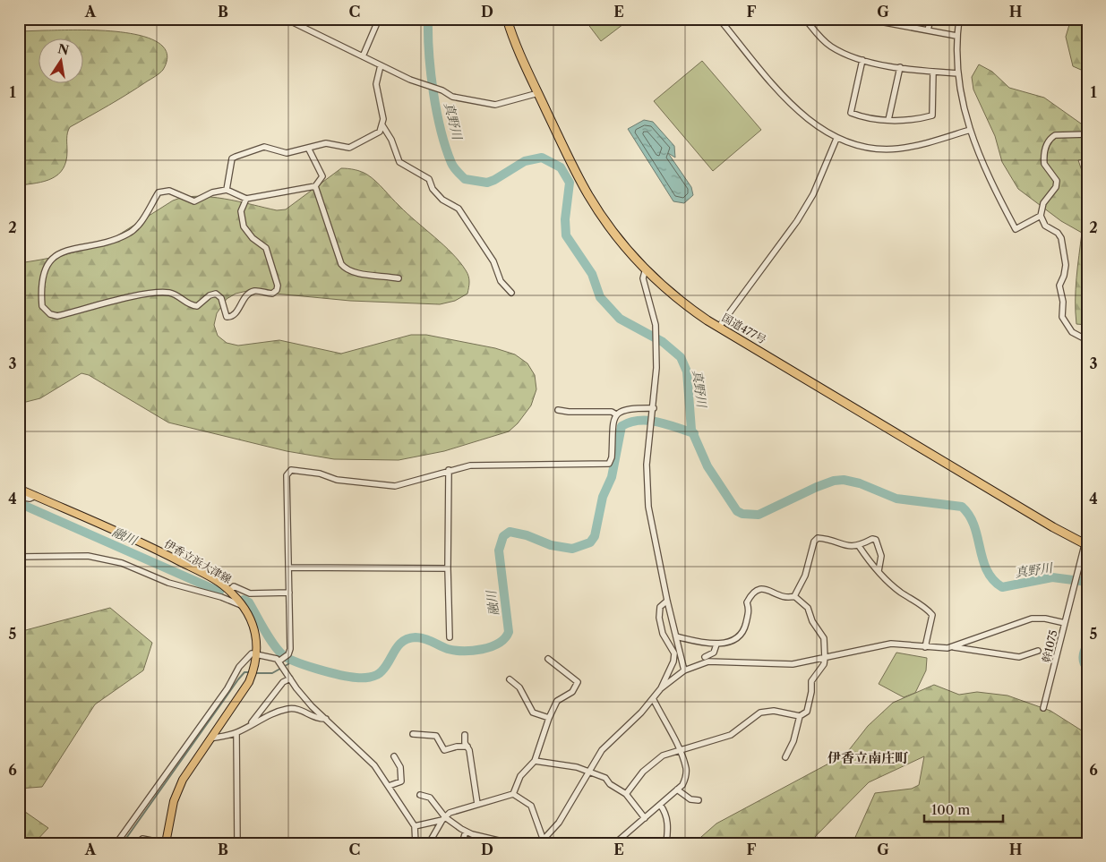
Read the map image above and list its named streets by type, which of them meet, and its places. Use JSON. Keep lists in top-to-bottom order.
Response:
{
  "streets": {
    "highway": ["国道477号"],
    "main road": ["伊香立浜大津線"],
    "street": ["幹1075"]
  },
  "crossings": [
    ["国道477号", "幹1075"]
  ],
  "districts": ["伊香立南庄町"],
  "water": ["真野川", "融川"],
  "scale_bar": "100 m",
  "north": "top",
  "grid": {
    "columns": [
      "A",
      "B",
      "C",
      "D",
      "E",
      "F",
      "G",
      "H"
    ],
    "rows": [
      "1",
      "2",
      "3",
      "4",
      "5",
      "6"
    ]
  }
}
